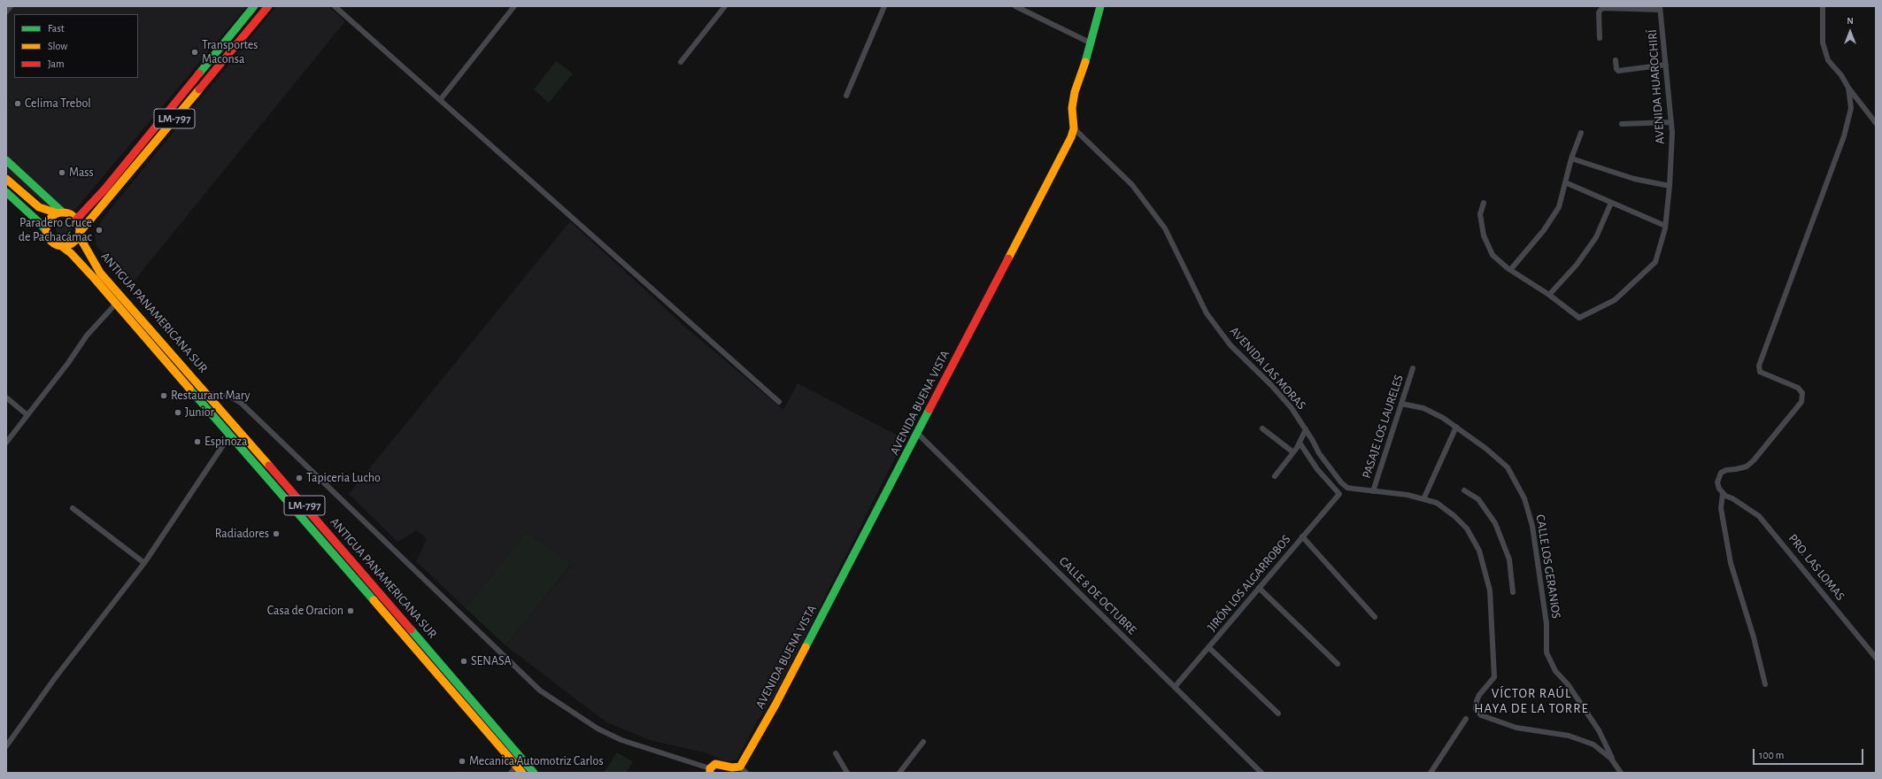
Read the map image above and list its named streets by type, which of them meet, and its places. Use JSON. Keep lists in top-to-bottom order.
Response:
{
  "streets": {
    "main road": ["LM-797", "ANTIGUA PANAMERICANA SUR", "AVENIDA BUENA VISTA"],
    "street": [
      "AVENIDA HUAROCHIRÍ",
      "AVENIDA LAS MORAS",
      "PASAJE LOS LAURELES",
      "CALLE LOS GERANIOS",
      "PRO. LAS LOMAS",
      "JIRÓN LOS ALGARROBOS",
      "CALLE 8 DE OCTUBRE"
    ]
  },
  "crossings": [
    ["LM-797", "ANTIGUA PANAMERICANA SUR"],
    ["AVENIDA LAS MORAS", "AVENIDA BUENA VISTA"],
    ["AVENIDA LAS MORAS", "PASAJE LOS LAURELES"],
    ["AVENIDA LAS MORAS", "CALLE LOS GERANIOS"],
    ["AVENIDA BUENA VISTA", "CALLE 8 DE OCTUBRE"],
    ["PASAJE LOS LAURELES", "CALLE LOS GERANIOS"],
    ["JIRÓN LOS ALGARROBOS", "CALLE 8 DE OCTUBRE"]
  ],
  "districts": ["VÍCTOR RAÚL HAYA DE LA TORRE"],
  "places": [
    "Transportes Maconsa",
    "Celima Trebol",
    "Mass",
    "Paradero Cruce de Pachacámac",
    "Restaurant Mary",
    "Junior",
    "Espinoza",
    "Tapiceria Lucho",
    "Radiadores",
    "Casa de Oracion",
    "SENASA",
    "Mecanica Automotriz Carlos"
  ],
  "legend": ["Fast", "Slow", "Jam"],
  "scale_bar": "100 m",
  "north": "top"
}
